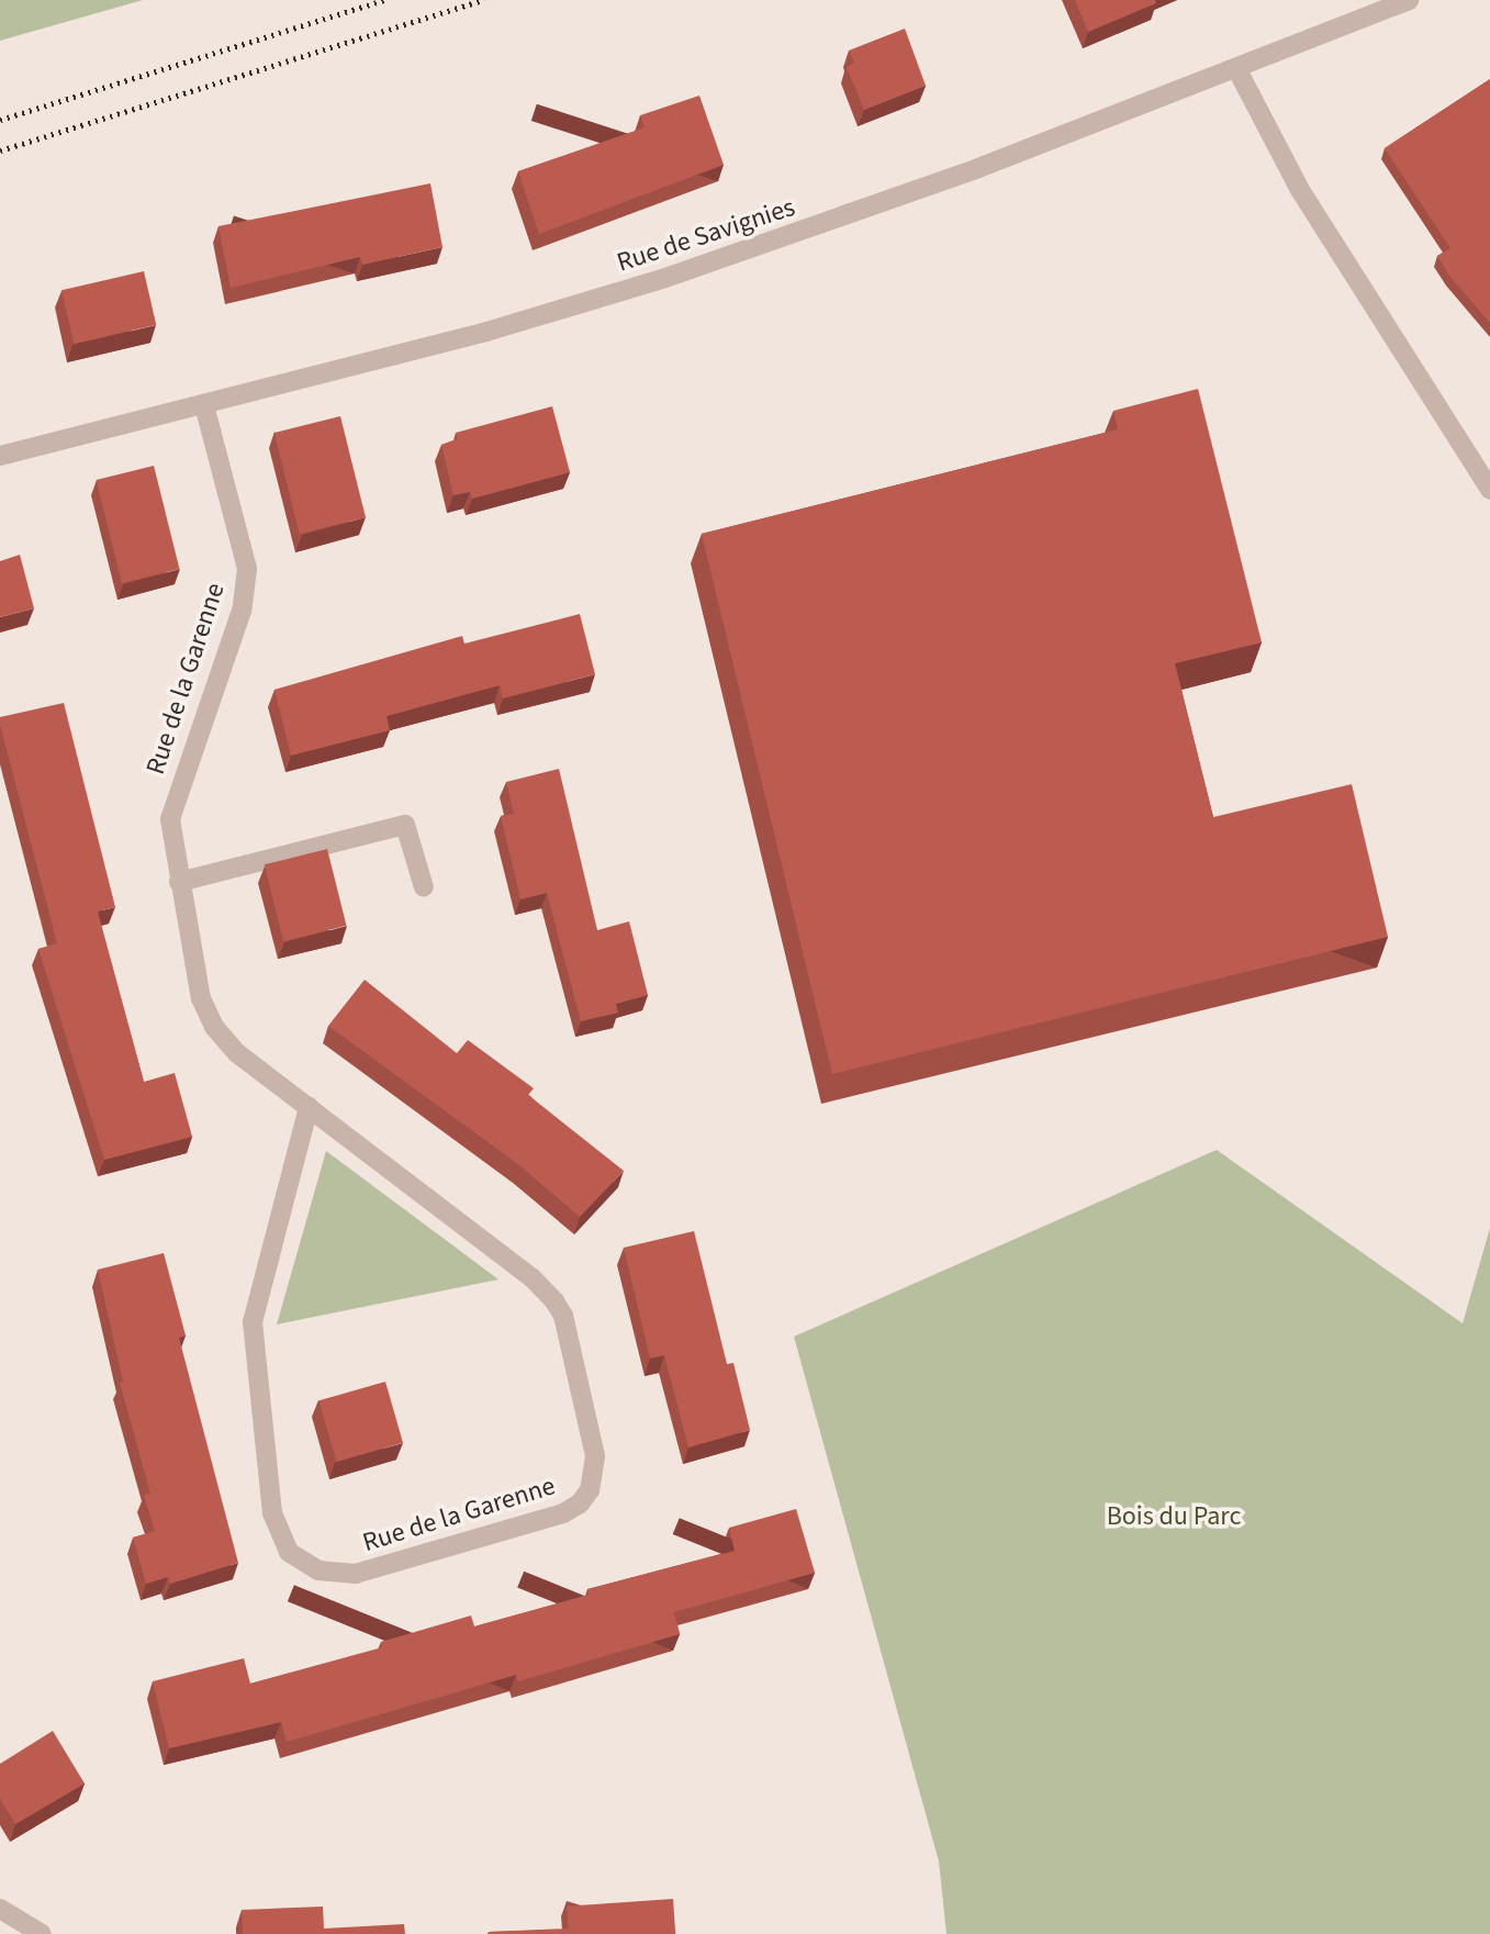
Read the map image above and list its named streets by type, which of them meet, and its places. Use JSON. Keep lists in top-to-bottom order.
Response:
{
  "streets": {
    "street": ["Rue de Savignies", "Rue de la Garenne"]
  },
  "crossings": [
    ["Rue de Savignies", "Rue de la Garenne"]
  ],
  "parks": ["Bois du Parc"]
}
